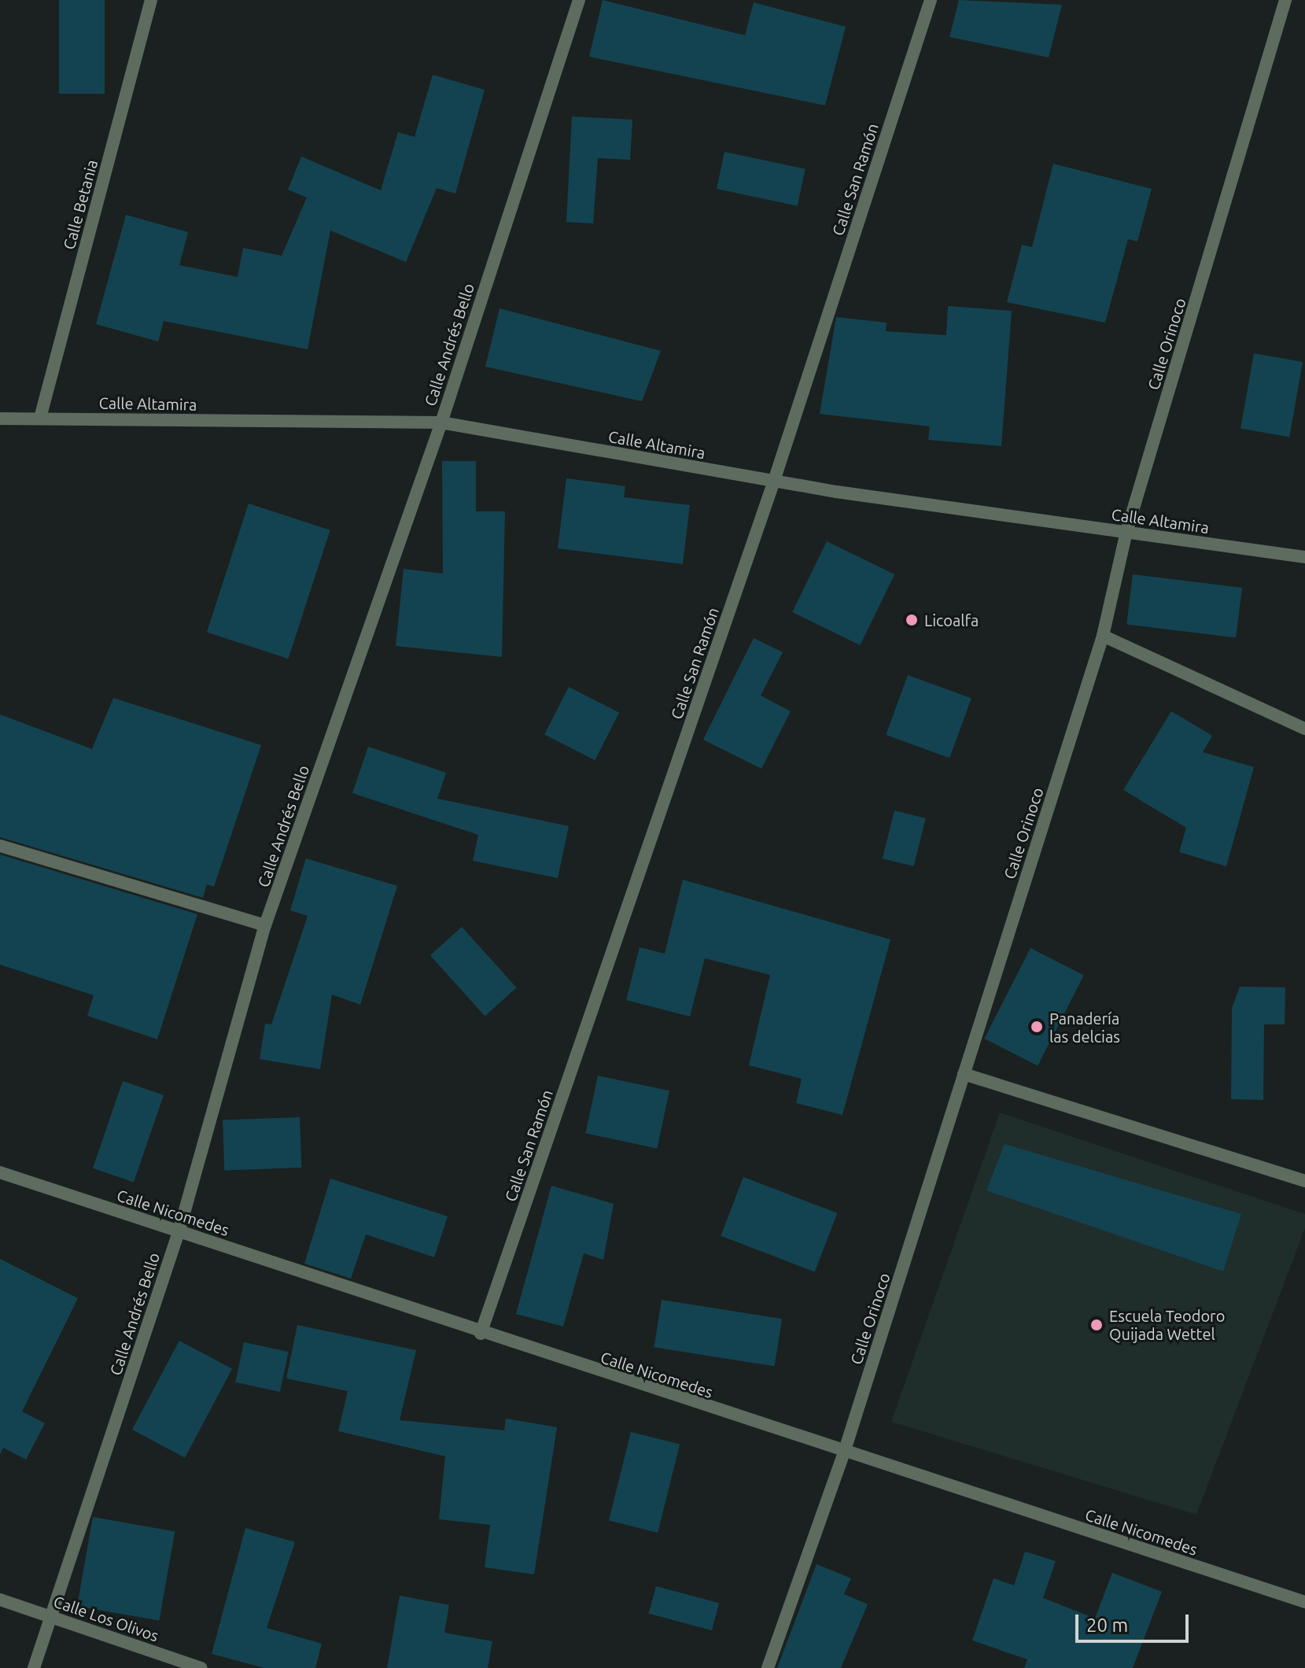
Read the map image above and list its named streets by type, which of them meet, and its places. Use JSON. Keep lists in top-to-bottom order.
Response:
{
  "streets": {
    "street": [
      "Calle San Ramón",
      "Calle Betania",
      "Calle Orinoco",
      "Calle Andrés Bello",
      "Calle Altamira",
      "Calle Nicomedes",
      "Calle Los Olivos"
    ]
  },
  "crossings": [
    ["Calle San Ramón", "Calle Altamira"],
    ["Calle San Ramón", "Calle Nicomedes"],
    ["Calle Betania", "Calle Altamira"],
    ["Calle Orinoco", "Calle Altamira"],
    ["Calle Orinoco", "Calle Nicomedes"],
    ["Calle Andrés Bello", "Calle Altamira"],
    ["Calle Andrés Bello", "Calle Nicomedes"],
    ["Calle Andrés Bello", "Calle Los Olivos"]
  ],
  "places": ["Licoalfa", "Panadería las delcias", "Escuela Teodoro Quijada Wettel"],
  "scale_bar": "20 m"
}
